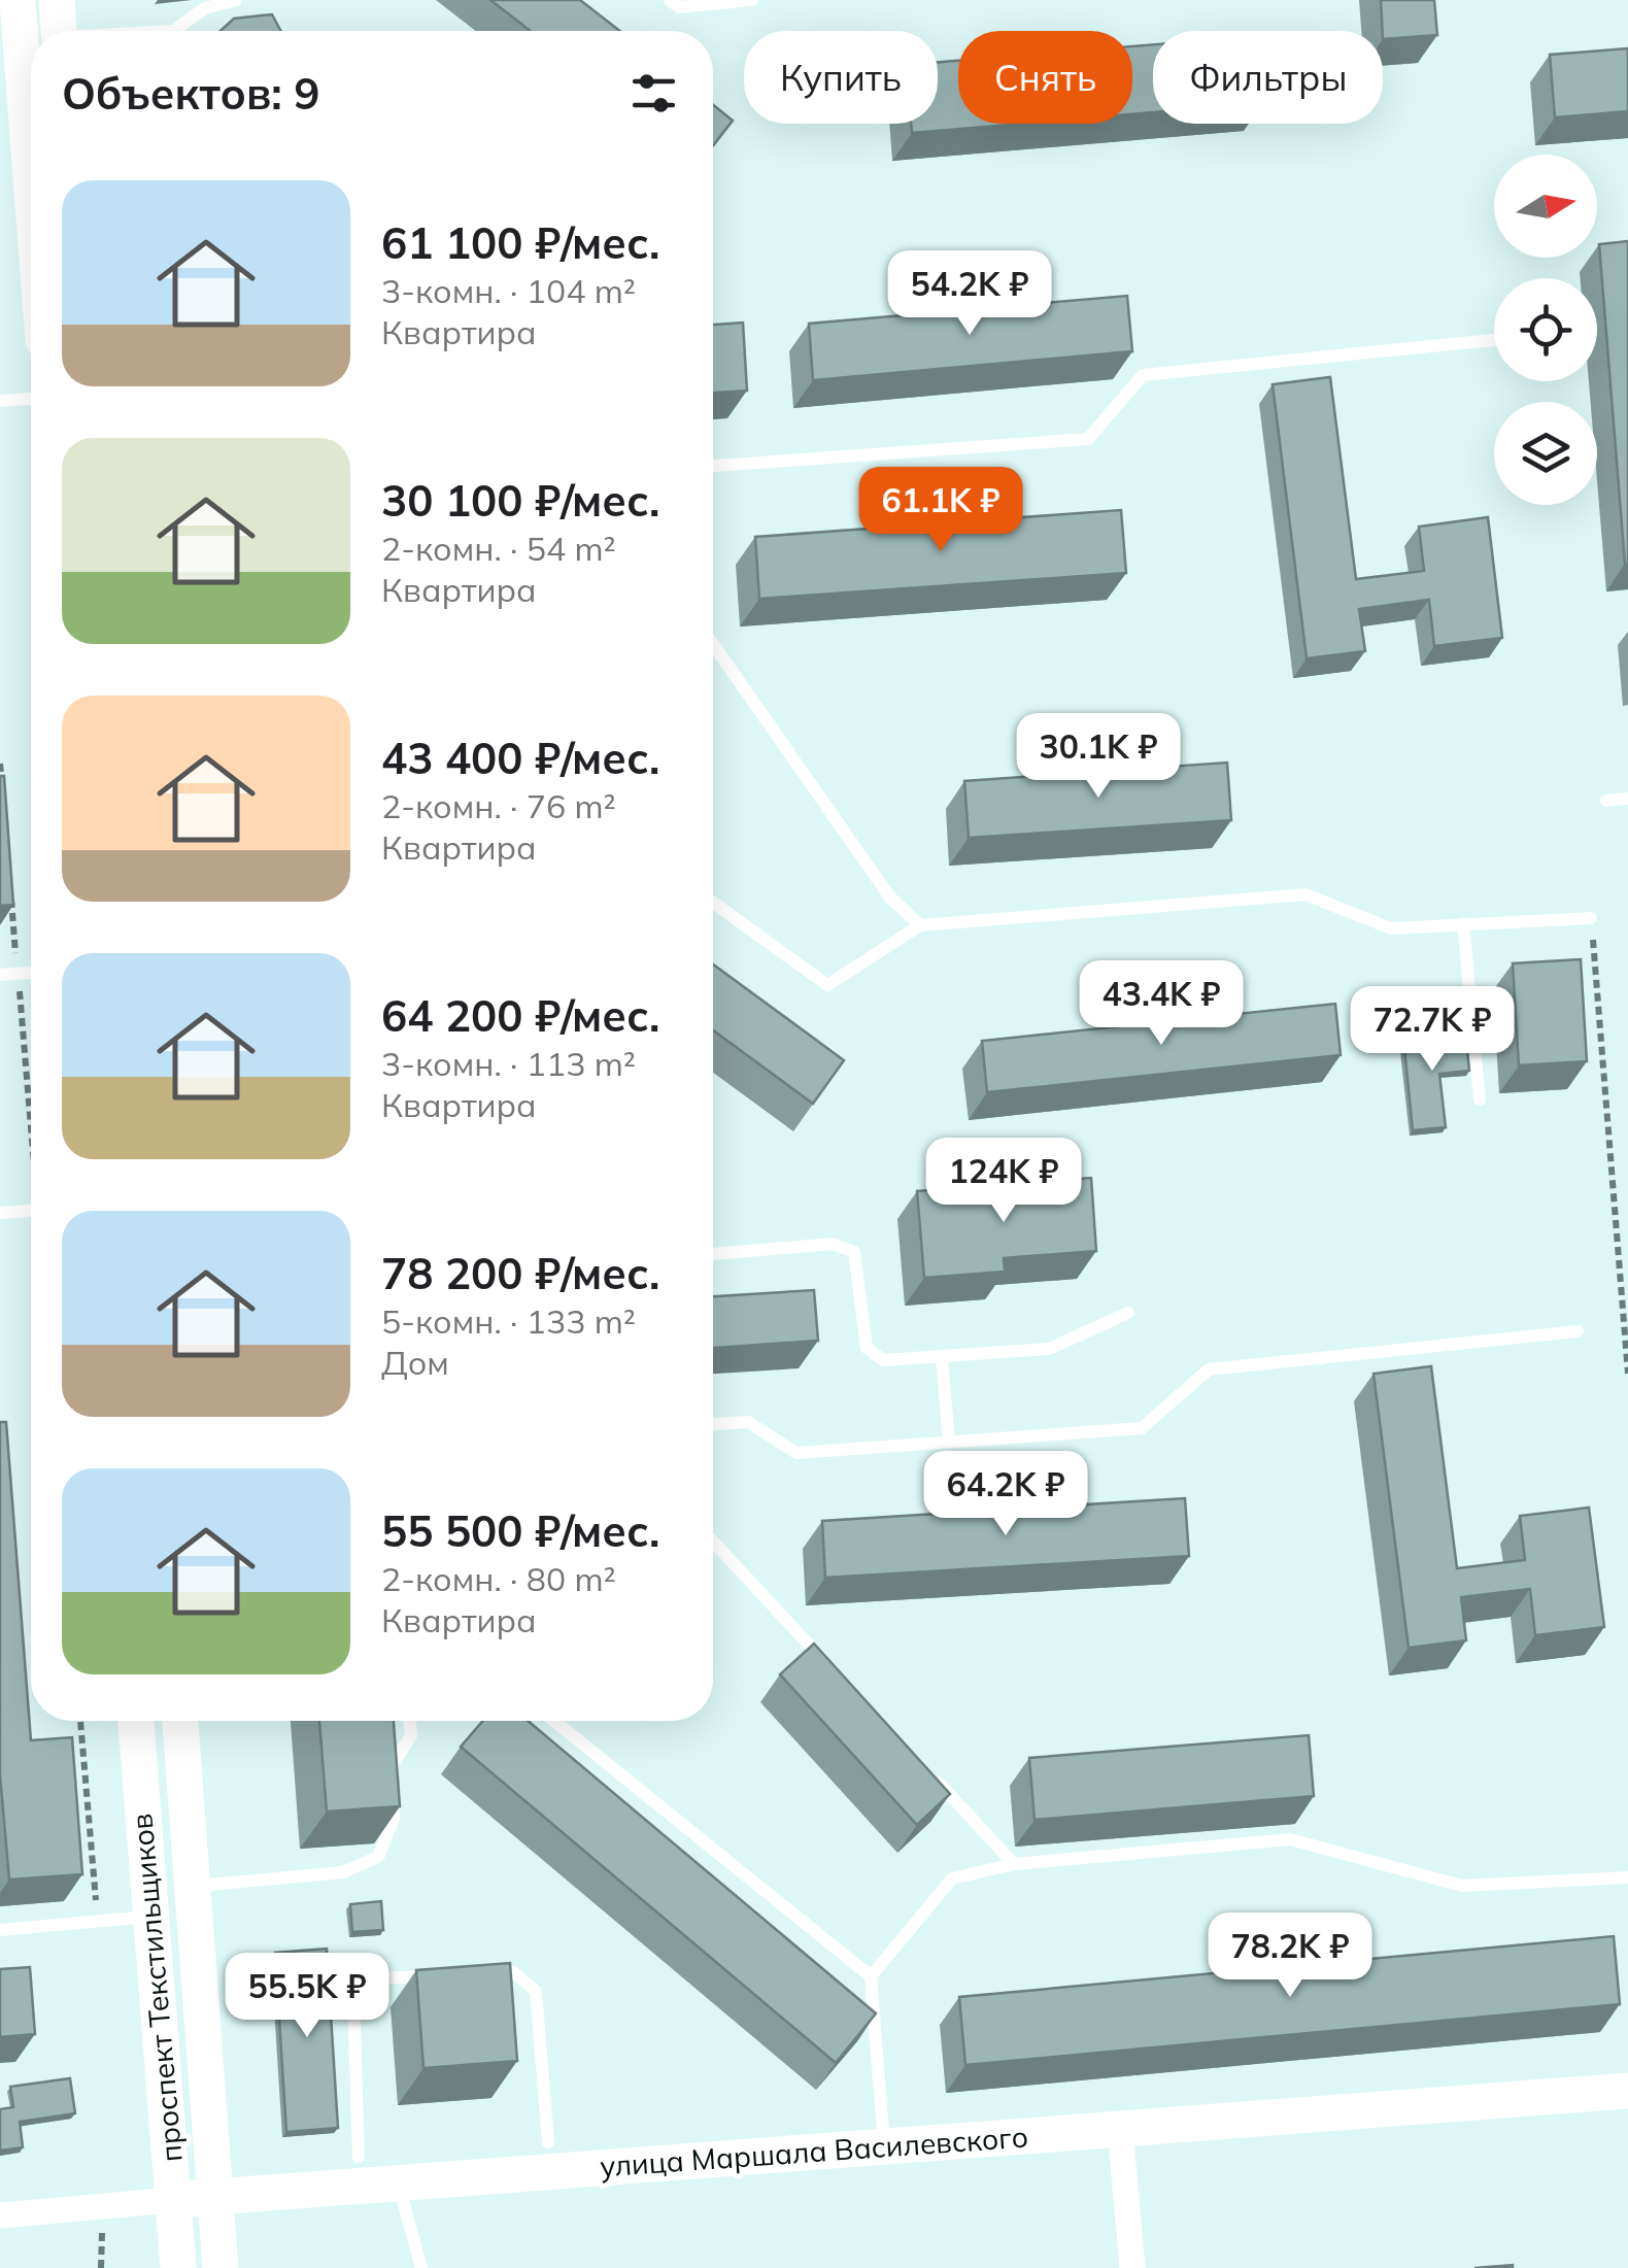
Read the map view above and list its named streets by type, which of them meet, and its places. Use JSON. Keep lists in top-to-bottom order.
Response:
{
  "streets": {
    "main road": ["проспект Текстильщиков", "улица Маршала Василевского"]
  },
  "crossings": [
    ["проспект Текстильщиков", "улица Маршала Василевского"]
  ],
  "north": "right",
  "page": {
    "chip": ["Купить", "Снять", "Фильтры"],
    "heading": "Объектов: 9",
    "list": [
      {
        "name": "61 100 ₽/мес.",
        "note": "3-комн. · 104 m² · Квартира"
      },
      {
        "name": "30 100 ₽/мес.",
        "note": "2-комн. · 54 m² · Квартира"
      },
      {
        "name": "43 400 ₽/мес.",
        "note": "2-комн. · 76 m² · Квартира"
      },
      {
        "name": "64 200 ₽/мес.",
        "note": "3-комн. · 113 m² · Квартира"
      },
      {
        "name": "78 200 ₽/мес.",
        "note": "5-комн. · 133 m² · Дом"
      },
      {
        "name": "55 500 ₽/мес.",
        "note": "2-комн. · 80 m² · Квартира"
      }
    ],
    "price": [
      "54.2K ₽",
      "61.1K ₽",
      "30.1K ₽",
      "43.4K ₽",
      "72.7K ₽",
      "124K ₽",
      "64.2K ₽",
      "78.2K ₽",
      "55.5K ₽"
    ]
  }
}
